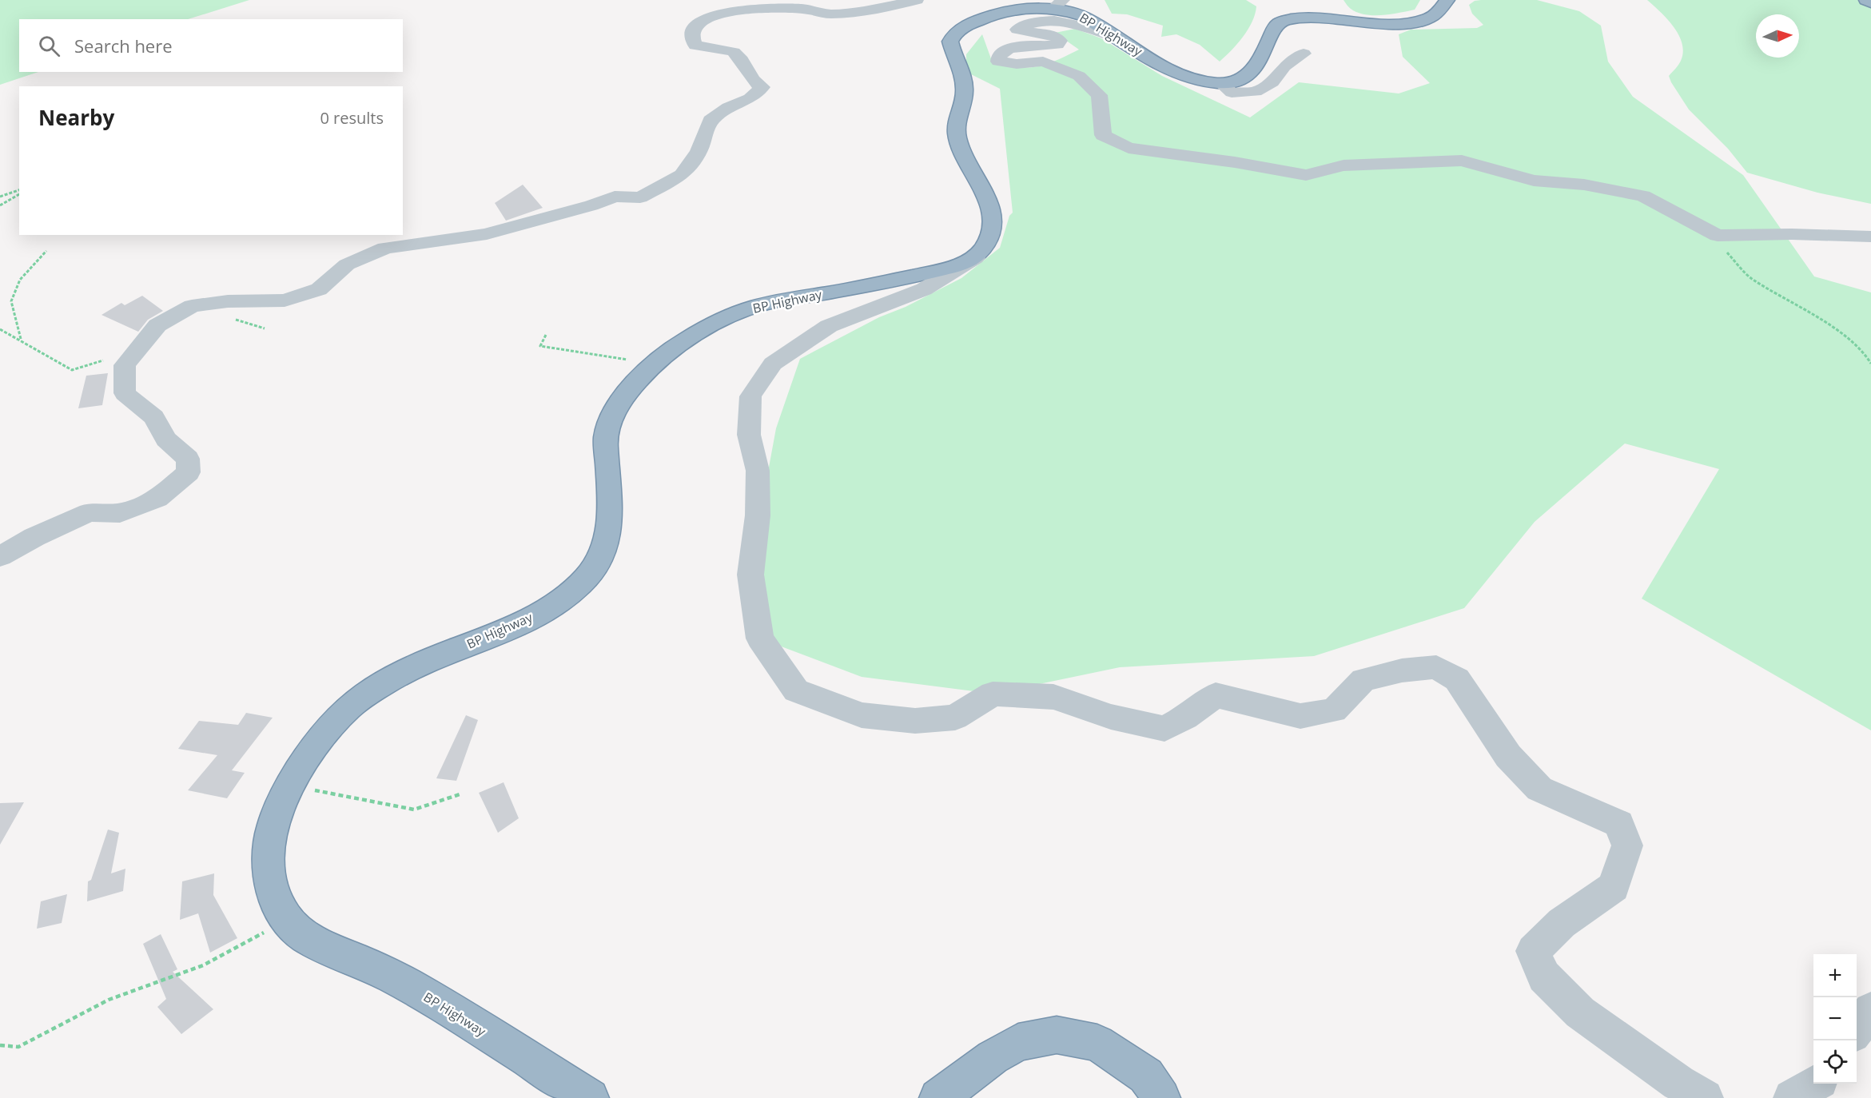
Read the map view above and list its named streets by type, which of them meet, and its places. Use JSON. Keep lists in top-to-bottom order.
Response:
{
  "streets": {
    "highway": ["BP Highway"]
  },
  "north": "right",
  "page": {
    "search": "Search here",
    "heading": ["Nearby", "0 results"],
    "map_buttons": ["+", "−"]
  }
}
